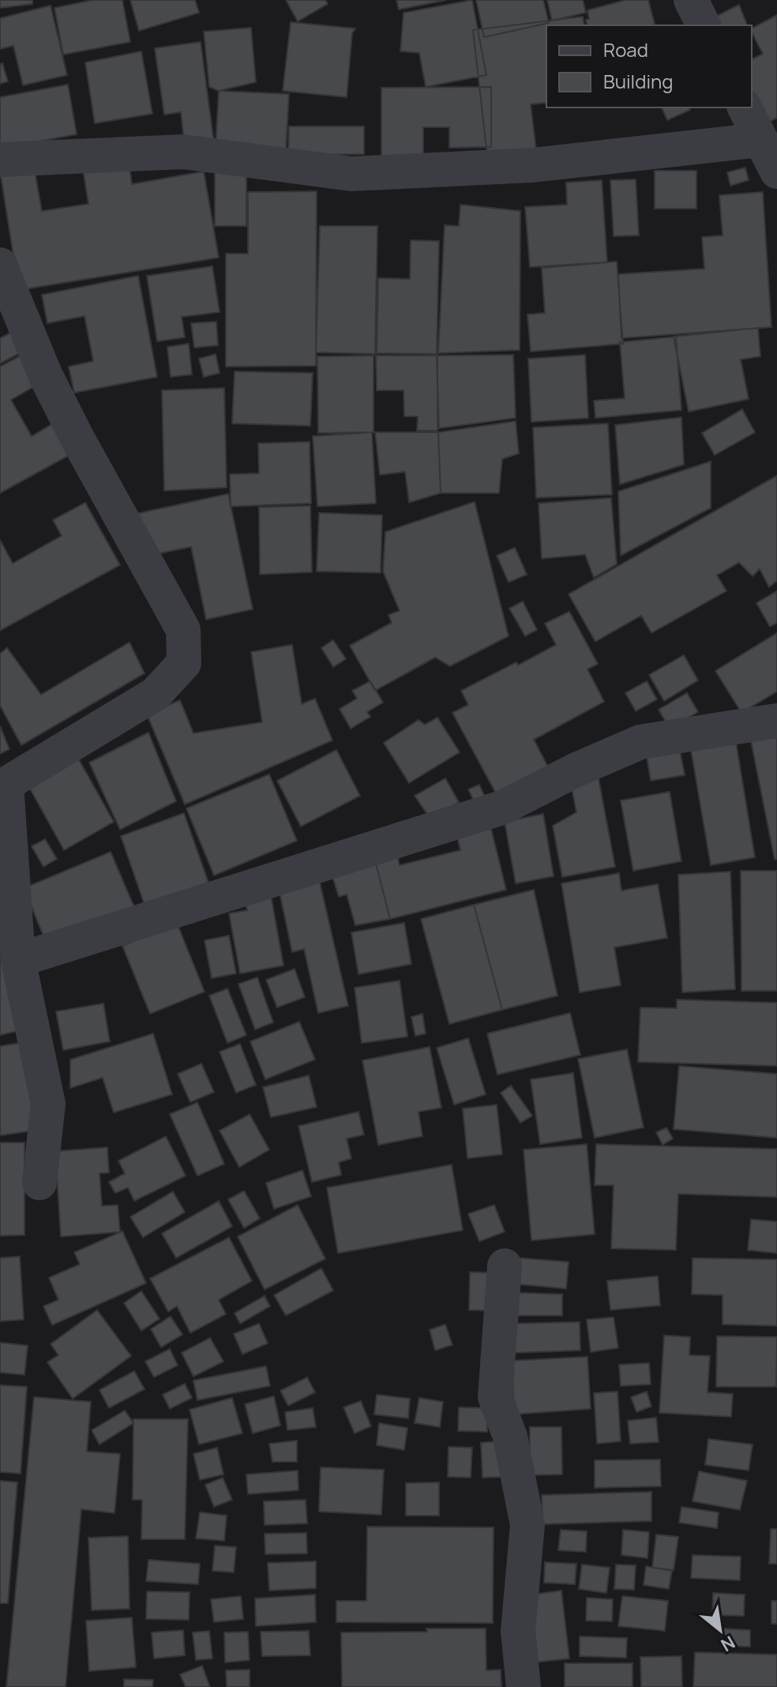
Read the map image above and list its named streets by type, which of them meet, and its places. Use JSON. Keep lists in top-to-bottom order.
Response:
{
  "legend": ["Road", "Building"],
  "north": "bottom right"
}
